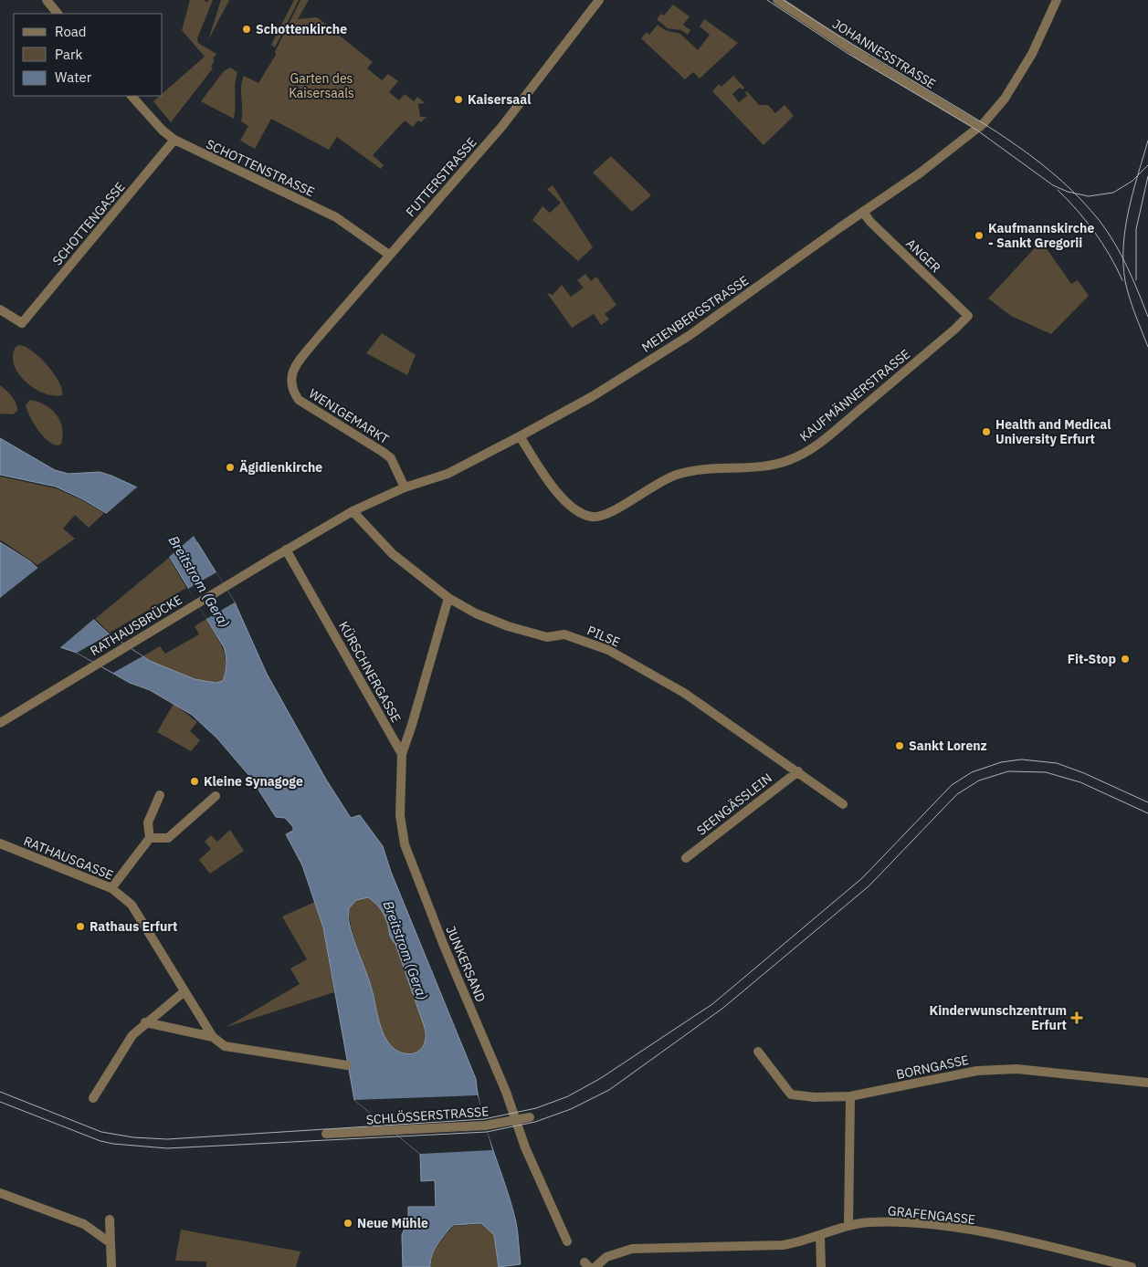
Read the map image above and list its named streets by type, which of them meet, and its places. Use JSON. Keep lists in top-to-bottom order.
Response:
{
  "streets": {
    "street": [
      "JOHANNESSTRASSE",
      "SCHOTTENSTRASSE",
      "FUTTERSTRASSE",
      "SCHOTTENGASSE",
      "ANGER",
      "MEIENBERGSTRASSE",
      "KAUFMÄNNERSTRASSE",
      "WENIGEMARKT",
      "RATHAUSBRÜCKE",
      "PILSE",
      "KÜRSCHNERGASSE",
      "SEENGÄSSLEIN",
      "RATHAUSGASSE",
      "JUNKERSAND",
      "BORNGASSE",
      "SCHLÖSSERSTRASSE",
      "GRAFENGASSE"
    ]
  },
  "crossings": [
    ["JOHANNESSTRASSE", "MEIENBERGSTRASSE"],
    ["SCHOTTENSTRASSE", "FUTTERSTRASSE"],
    ["SCHOTTENSTRASSE", "SCHOTTENGASSE"],
    ["FUTTERSTRASSE", "WENIGEMARKT"],
    ["ANGER", "MEIENBERGSTRASSE"],
    ["ANGER", "KAUFMÄNNERSTRASSE"],
    ["MEIENBERGSTRASSE", "KAUFMÄNNERSTRASSE"],
    ["MEIENBERGSTRASSE", "WENIGEMARKT"],
    ["RATHAUSBRÜCKE", "KÜRSCHNERGASSE"],
    ["PILSE", "SEENGÄSSLEIN"],
    ["KÜRSCHNERGASSE", "JUNKERSAND"],
    ["JUNKERSAND", "SCHLÖSSERSTRASSE"]
  ],
  "water": ["Breitstrom (Gera)"],
  "parks": ["Garten des Kaisersaals"],
  "places": {
    "other": [
      "Schottenkirche",
      "Kaisersaal",
      "Kaufmannskirche - Sankt Gregorii",
      "Health and Medical University Erfurt",
      "Ägidienkirche",
      "Fit-Stop",
      "Sankt Lorenz",
      "Kleine Synagoge",
      "Rathaus Erfurt",
      "Neue Mühle"
    ],
    "health": ["Kinderwunschzentrum Erfurt"]
  },
  "legend": ["Road", "Park", "Water"]
}
